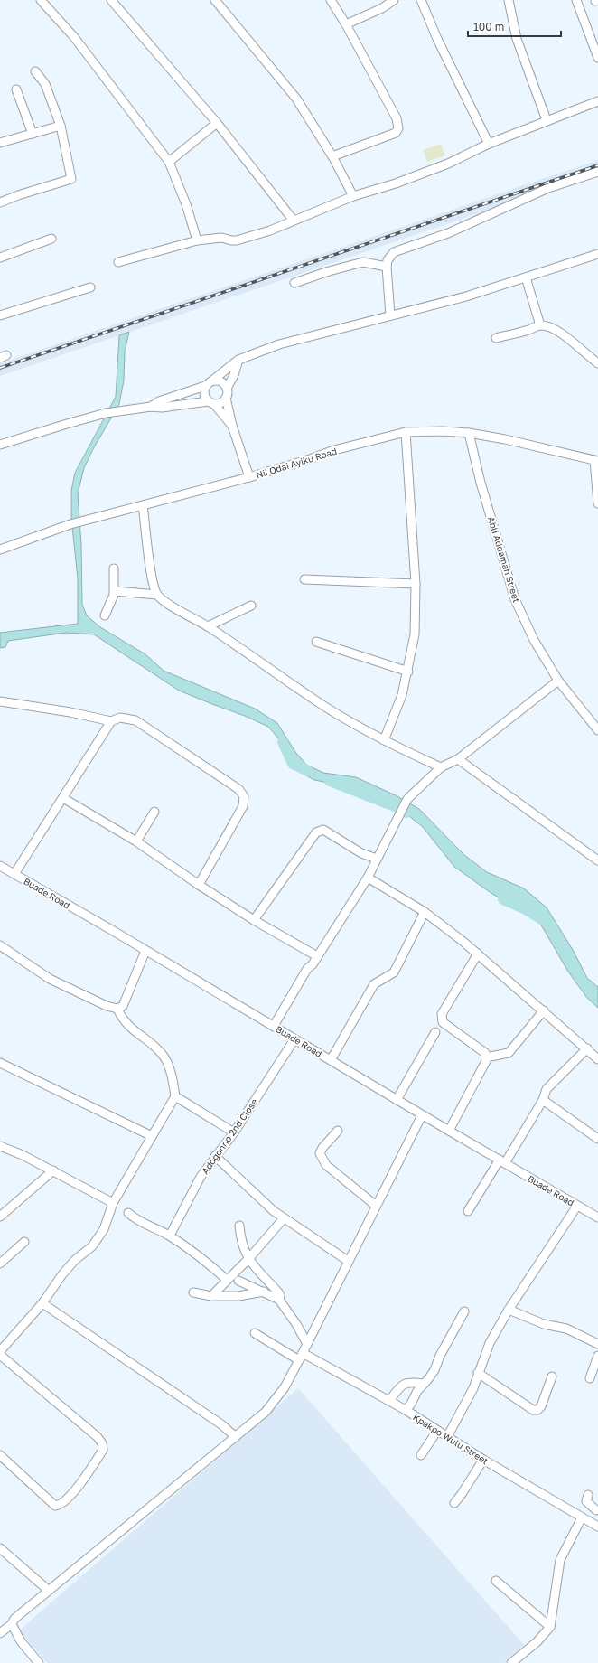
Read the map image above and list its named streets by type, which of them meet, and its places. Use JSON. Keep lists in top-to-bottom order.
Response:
{
  "streets": {
    "street": [
      "Nii Odai Ayiku Road",
      "Abli Addamah Street",
      "Buade Road",
      "Adogonno 2nd Close",
      "Kpakpo Wulu Street"
    ]
  },
  "crossings": [
    ["Nii Odai Ayiku Road", "Abli Addamah Street"],
    ["Buade Road", "Adogonno 2nd Close"]
  ],
  "scale_bar": "100 m"
}
